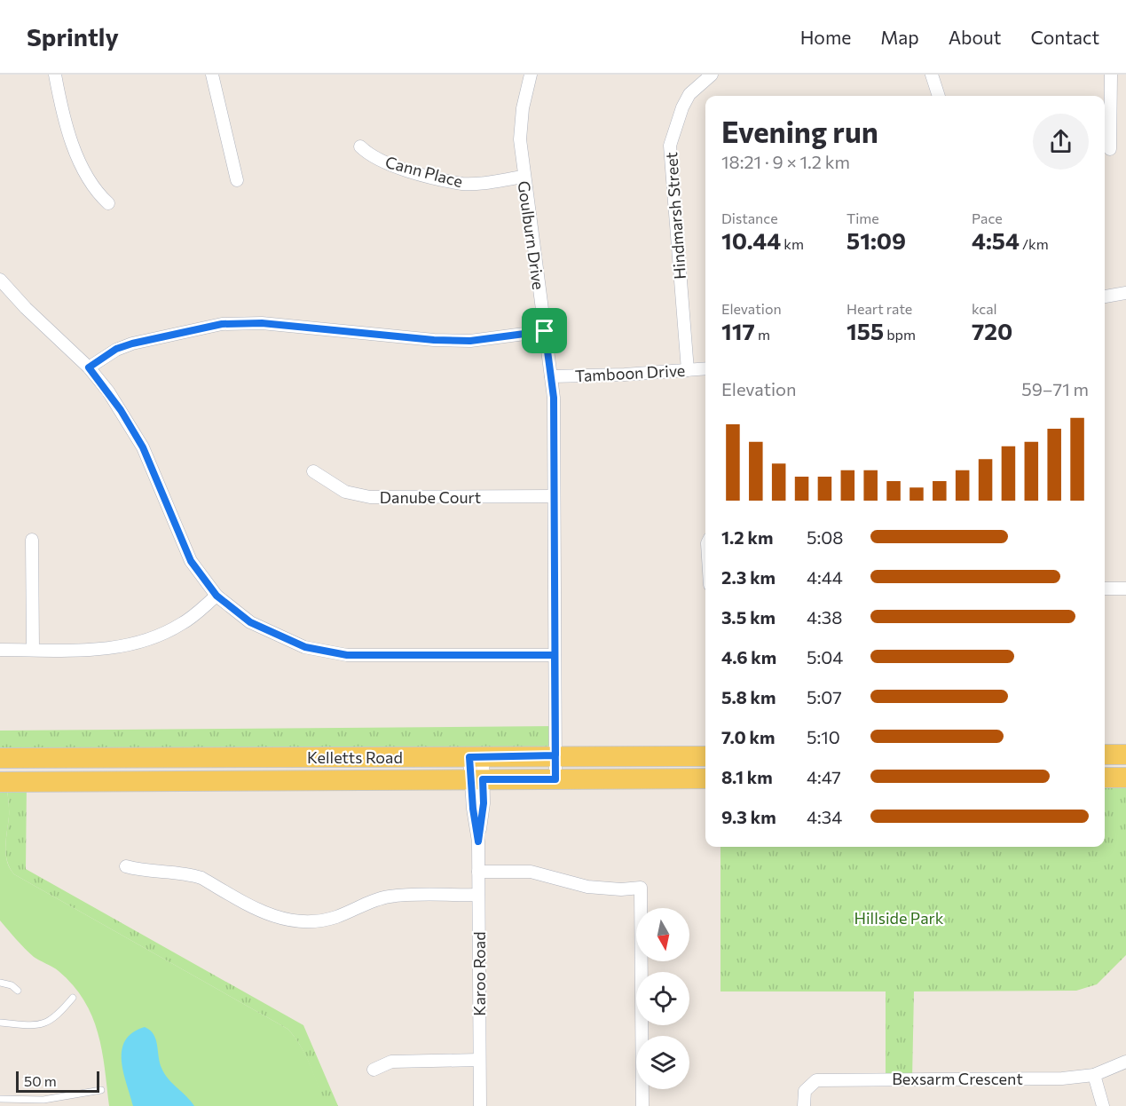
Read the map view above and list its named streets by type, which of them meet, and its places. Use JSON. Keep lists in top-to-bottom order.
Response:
{
  "streets": {
    "main road": ["Kelletts Road"],
    "street": [
      "Cann Place",
      "Hindmarsh Street",
      "Goulburn Drive",
      "Tamboon Drive",
      "Danube Court",
      "Karoo Road",
      "Bexsarm Crescent"
    ]
  },
  "crossings": [
    ["Cann Place", "Goulburn Drive"],
    ["Hindmarsh Street", "Tamboon Drive"],
    ["Goulburn Drive", "Tamboon Drive"],
    ["Goulburn Drive", "Danube Court"],
    ["Goulburn Drive", "Kelletts Road"],
    ["Kelletts Road", "Karoo Road"]
  ],
  "parks": ["Hillside Park"],
  "scale_bar": "50 m",
  "north": "bottom",
  "page": {
    "header": "Sprintly",
    "nav": [
      "Home",
      "Map",
      "About",
      "Contact"
    ],
    "heading": ["Evening run", "18:21 · 9 × 1.2 km"],
    "stats": [
      ["Distance", "10.44 km"],
      ["Time", "51:09"],
      ["Pace", "4:54 /km"],
      ["Elevation", "117 m"],
      ["Heart rate", "155 bpm"],
      ["kcal", "720"]
    ],
    "chart": ["Elevation", "59–71 m"],
    "list": [
      {
        "name": "1.2 km",
        "note": "5:08"
      },
      {
        "name": "2.3 km",
        "note": "4:44"
      },
      {
        "name": "3.5 km",
        "note": "4:38"
      },
      {
        "name": "4.6 km",
        "note": "5:04"
      },
      {
        "name": "5.8 km",
        "note": "5:07"
      },
      {
        "name": "7.0 km",
        "note": "5:10"
      },
      {
        "name": "8.1 km",
        "note": "4:47"
      },
      {
        "name": "9.3 km",
        "note": "4:34"
      }
    ],
    "scale": "50 m"
  }
}
